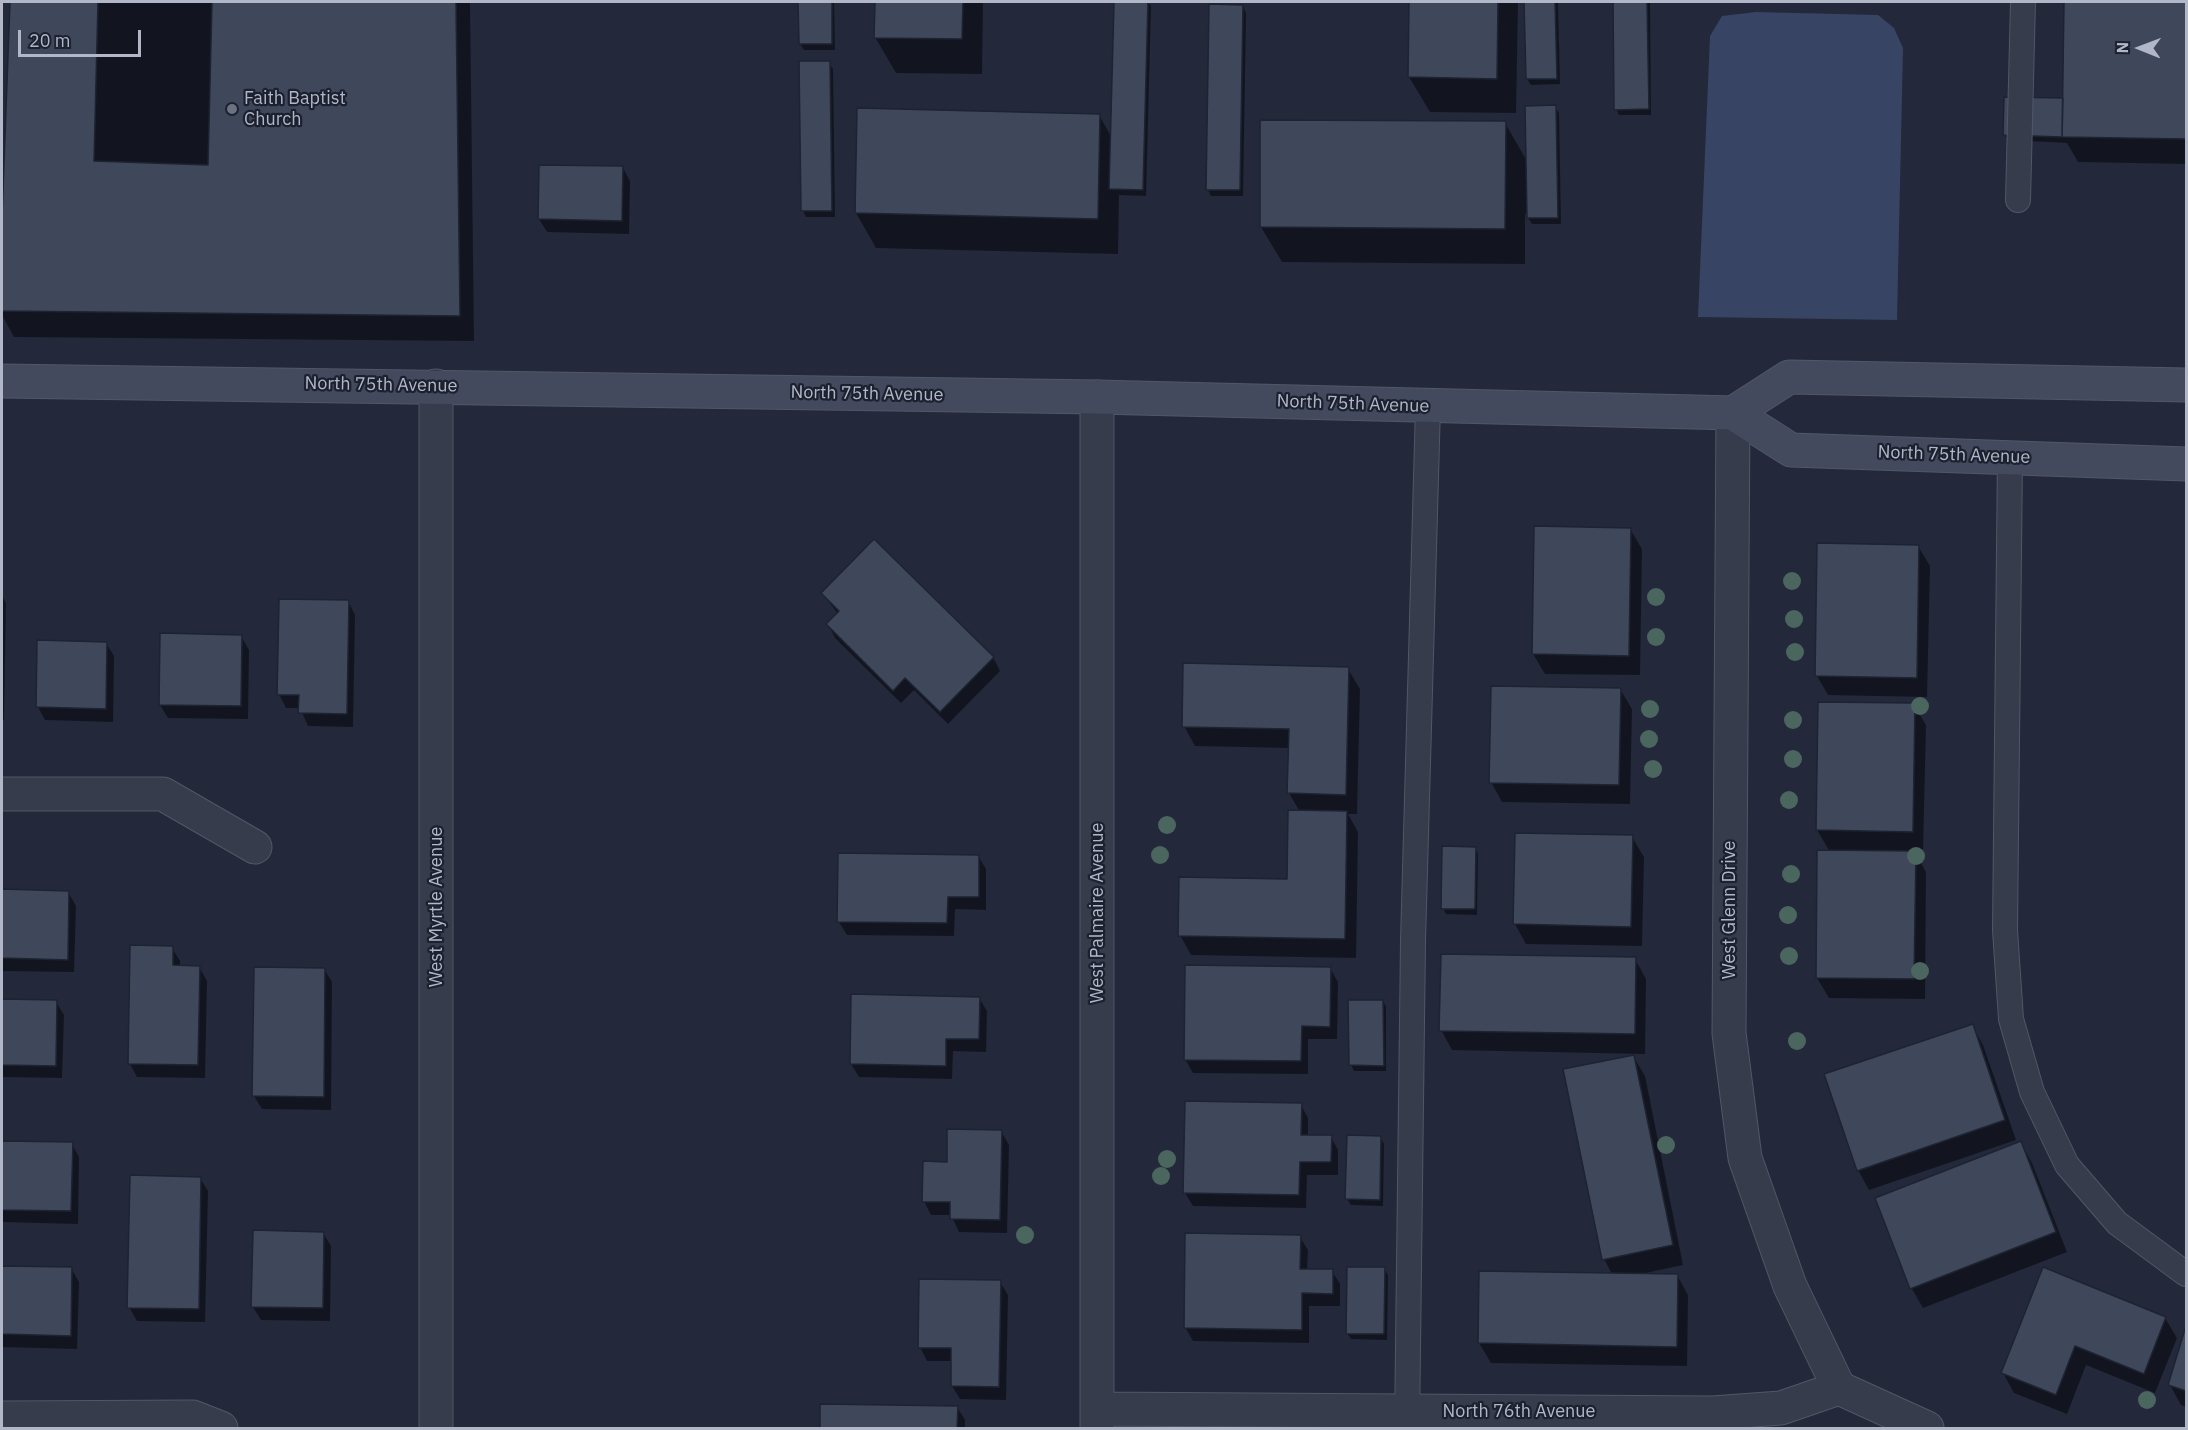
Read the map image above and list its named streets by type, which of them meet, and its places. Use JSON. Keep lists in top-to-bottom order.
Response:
{
  "streets": {
    "main road": ["North 75th Avenue"],
    "street": [
      "West Myrtle Avenue",
      "West Glenn Drive",
      "West Palmaire Avenue",
      "North 76th Avenue"
    ]
  },
  "crossings": [
    ["North 75th Avenue", "West Myrtle Avenue"],
    ["North 75th Avenue", "West Glenn Drive"],
    ["North 75th Avenue", "West Palmaire Avenue"],
    ["West Glenn Drive", "North 76th Avenue"],
    ["West Palmaire Avenue", "North 76th Avenue"]
  ],
  "places": ["Faith Baptist Church"],
  "scale_bar": "20 m",
  "north": "left"
}
